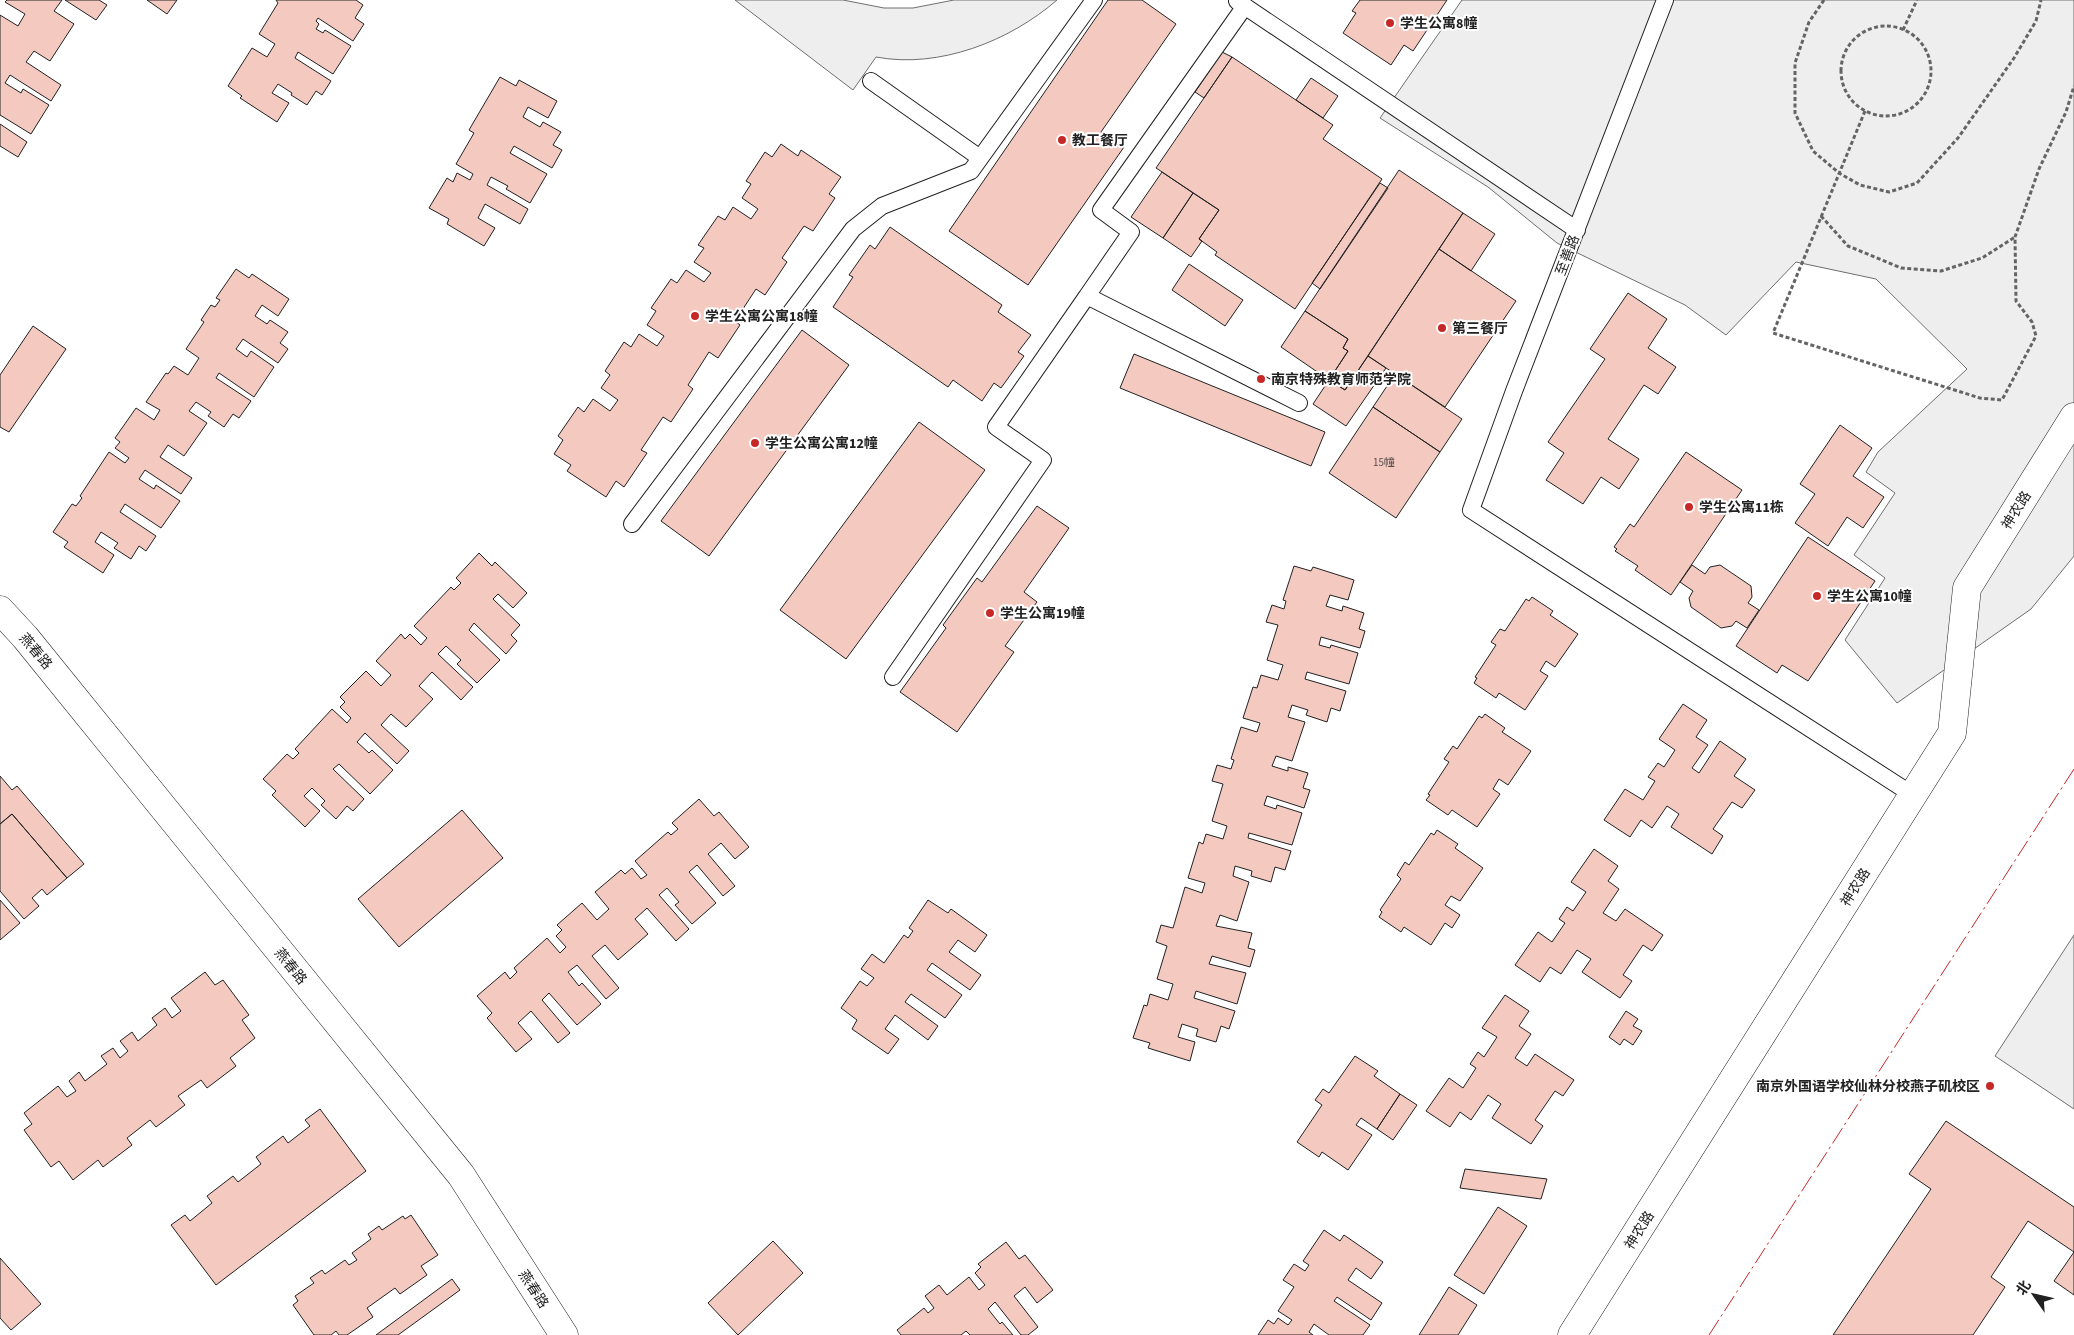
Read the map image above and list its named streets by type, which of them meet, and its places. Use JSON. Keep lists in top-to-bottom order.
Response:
{
  "streets": {
    "street": ["神农路", "燕春路"],
    "lane": ["至善路"]
  },
  "crossings": [
    ["至善路", "神农路"]
  ],
  "places": [
    "学生公寓8幢",
    "教工餐厅",
    "学生公寓公寓18幢",
    "第三餐厅",
    "南京特殊教育师范学院",
    "学生公寓公寓12幢",
    "学生公寓11栋",
    "学生公寓10幢",
    "学生公寓19幢",
    "南京外国语学校仙林分校燕子矶校区"
  ],
  "house_numbers": ["15幢"],
  "north": "top left"
}
